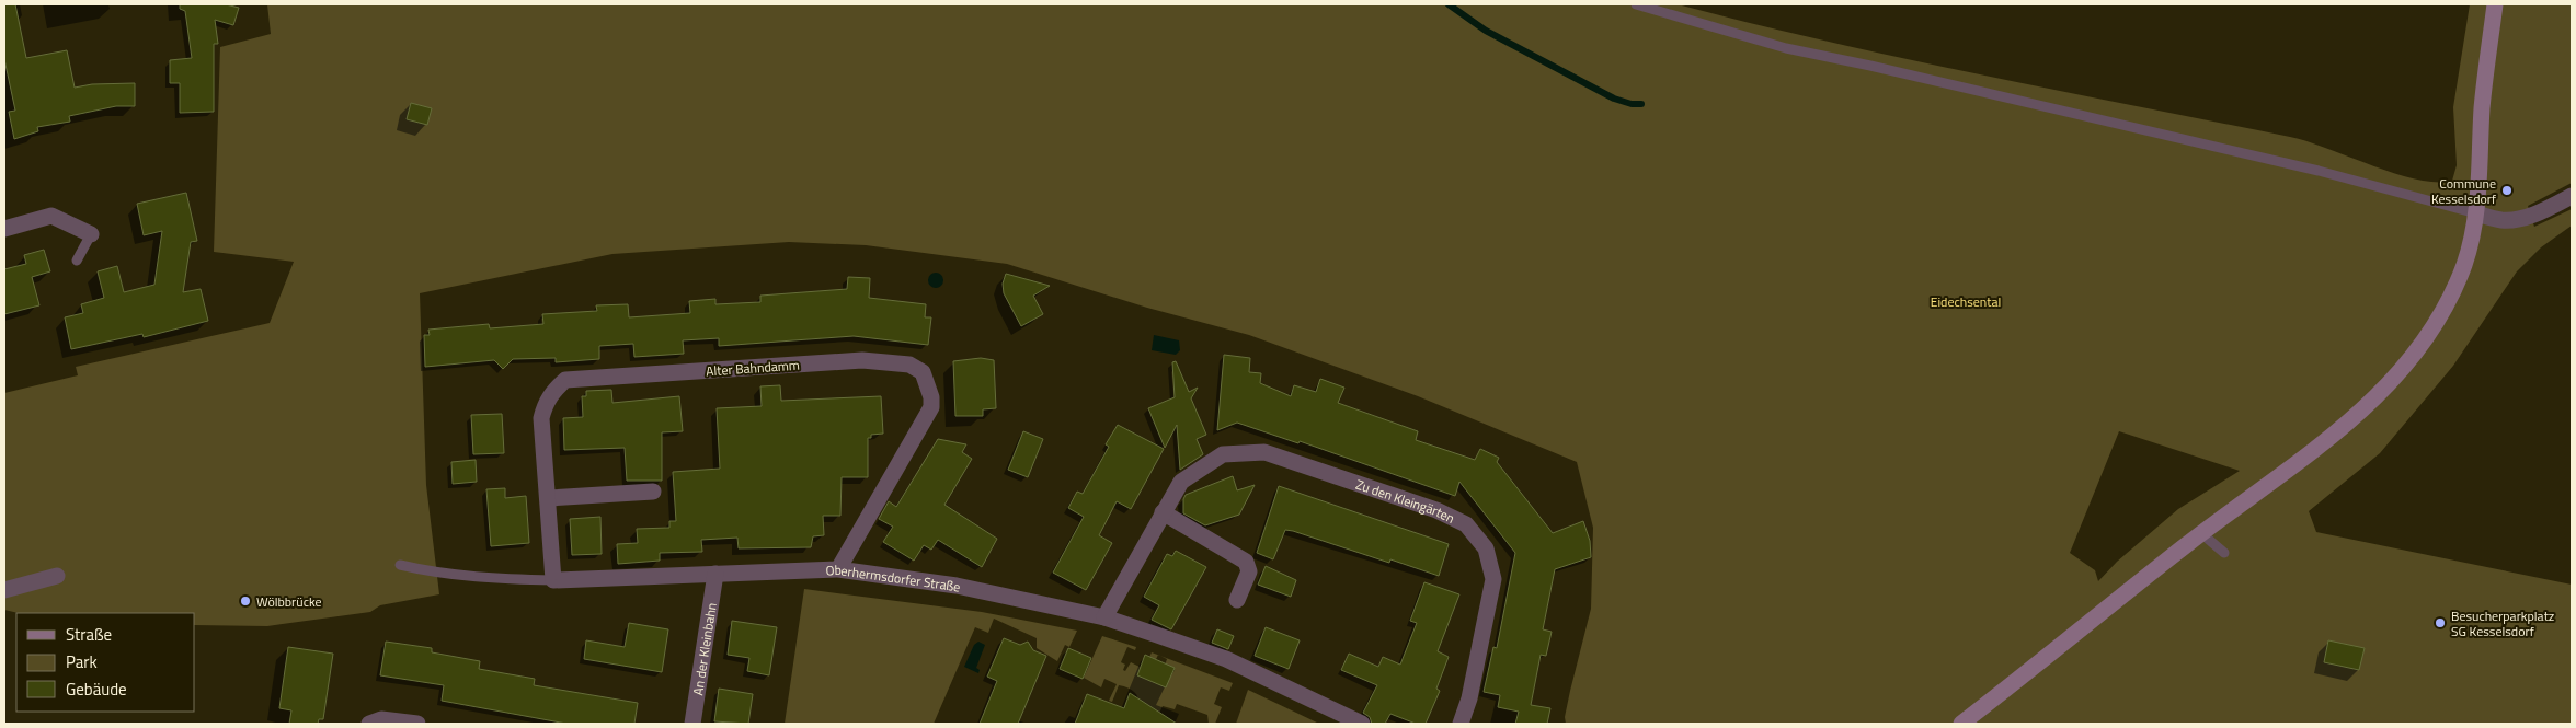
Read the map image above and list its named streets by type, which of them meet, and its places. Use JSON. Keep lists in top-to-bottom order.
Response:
{
  "streets": {
    "street": [
      "Alter Bahndamm",
      "Zu den Kleingärten",
      "Oberhermsdorfer Straße",
      "An der Kleinbahn"
    ]
  },
  "crossings": [
    ["Alter Bahndamm", "Oberhermsdorfer Straße"],
    ["Zu den Kleingärten", "Oberhermsdorfer Straße"],
    ["Oberhermsdorfer Straße", "An der Kleinbahn"]
  ],
  "parks": ["Eidechsental"],
  "places": ["Commune Kesselsdorf", "Wölbbrücke", "Besucherparkplatz SG Kesselsdorf"],
  "legend": ["Straße", "Park", "Gebäude"]
}
